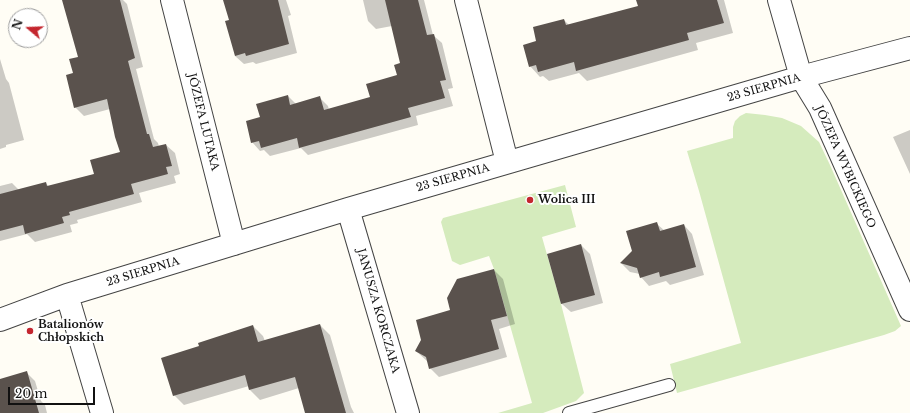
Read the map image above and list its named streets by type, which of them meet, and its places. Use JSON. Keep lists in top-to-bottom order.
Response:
{
  "streets": {
    "street": [
      "23 SIERPNIA",
      "JÓZEFA LUTAKA",
      "JÓZEFA WYBICKIEGO",
      "JANUSZA KORCZAKA"
    ]
  },
  "crossings": [
    ["23 SIERPNIA", "JÓZEFA LUTAKA"],
    ["23 SIERPNIA", "JÓZEFA WYBICKIEGO"],
    ["23 SIERPNIA", "JANUSZA KORCZAKA"]
  ],
  "places": ["Wolica III", "Batalionów Chłopskich"],
  "scale_bar": "20 m",
  "north": "left"
}
